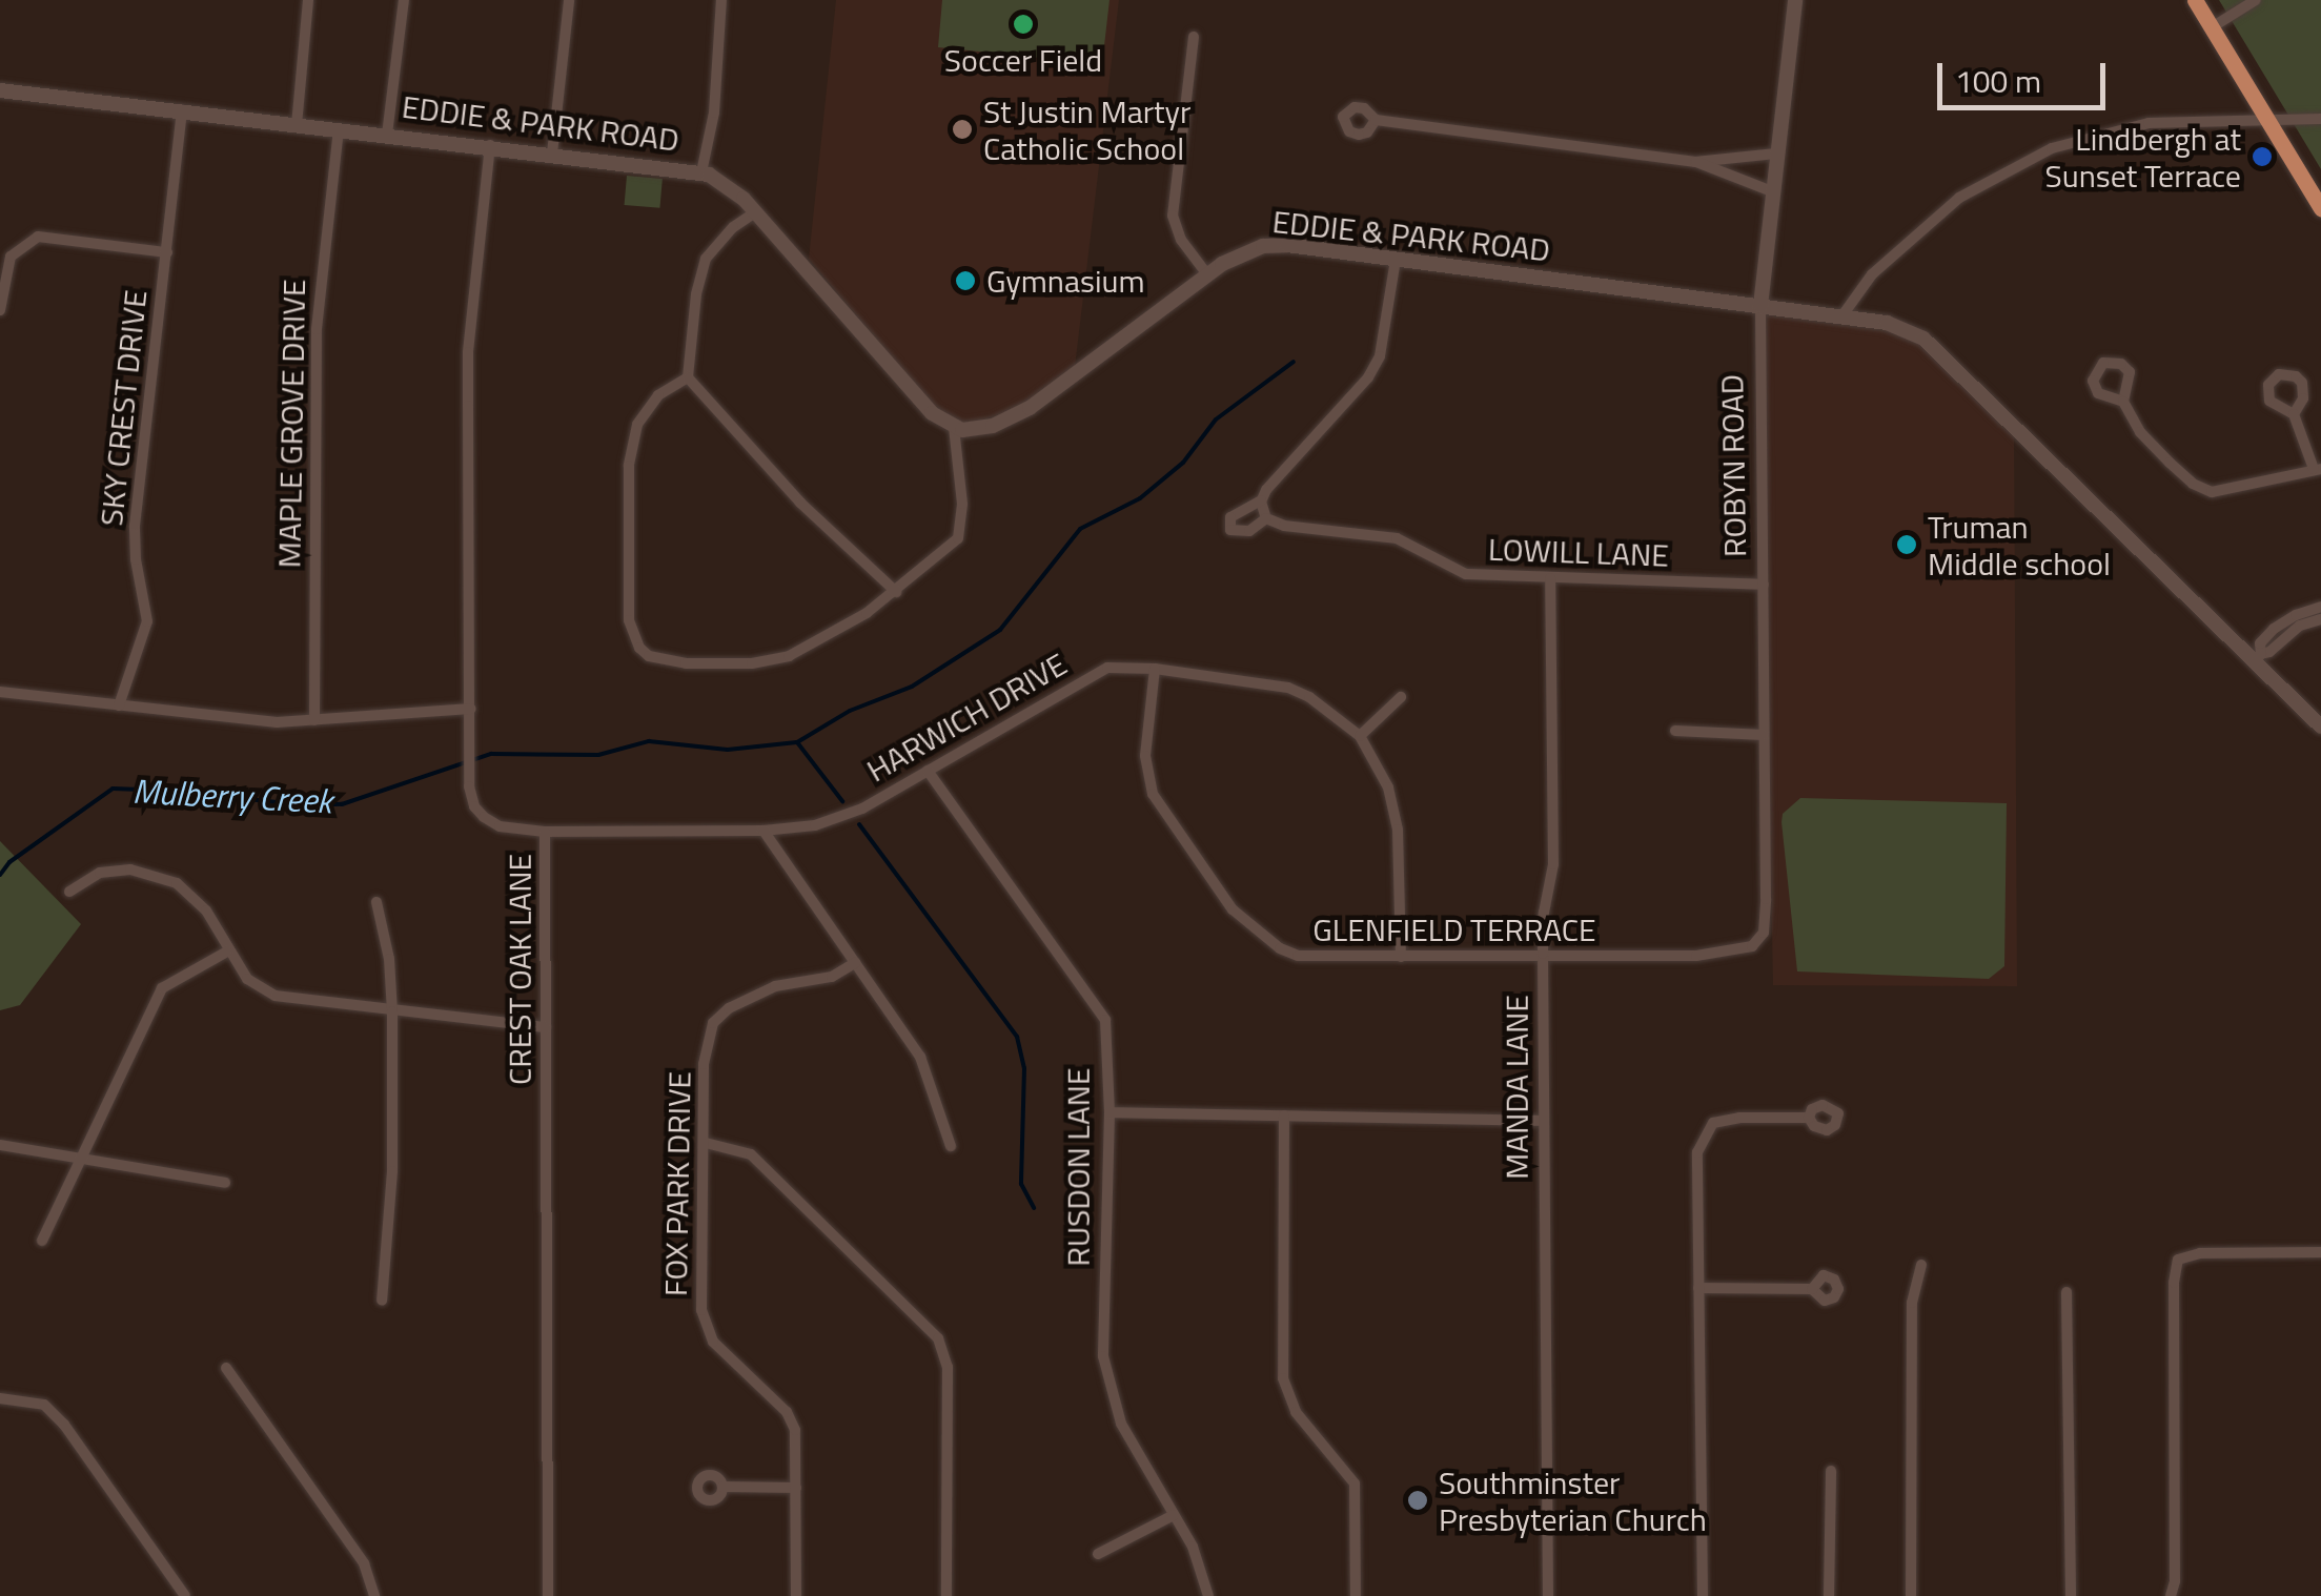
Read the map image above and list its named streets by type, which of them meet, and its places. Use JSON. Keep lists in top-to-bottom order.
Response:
{
  "streets": {
    "street": [
      "EDDIE & PARK ROAD",
      "SKY CREST DRIVE",
      "MAPLE GROVE DRIVE",
      "ROBYN ROAD",
      "LOWILL LANE",
      "HARWICH DRIVE",
      "GLENFIELD TERRACE",
      "CREST OAK LANE",
      "MANDA LANE",
      "RUSDON LANE",
      "FOX PARK DRIVE"
    ]
  },
  "crossings": [
    ["EDDIE & PARK ROAD", "SKY CREST DRIVE"],
    ["EDDIE & PARK ROAD", "MAPLE GROVE DRIVE"],
    ["EDDIE & PARK ROAD", "ROBYN ROAD"],
    ["EDDIE & PARK ROAD", "CREST OAK LANE"],
    ["ROBYN ROAD", "LOWILL LANE"],
    ["ROBYN ROAD", "GLENFIELD TERRACE"],
    ["LOWILL LANE", "MANDA LANE"],
    ["HARWICH DRIVE", "GLENFIELD TERRACE"],
    ["HARWICH DRIVE", "CREST OAK LANE"],
    ["HARWICH DRIVE", "RUSDON LANE"],
    ["GLENFIELD TERRACE", "MANDA LANE"]
  ],
  "water": ["Mulberry Creek"],
  "places": [
    "Soccer Field",
    "St Justin Martyr Catholic School",
    "Lindbergh at Sunset Terrace",
    "Gymnasium",
    "Truman Middle school",
    "Southminster Presbyterian Church"
  ],
  "scale_bar": "100 m"
}
